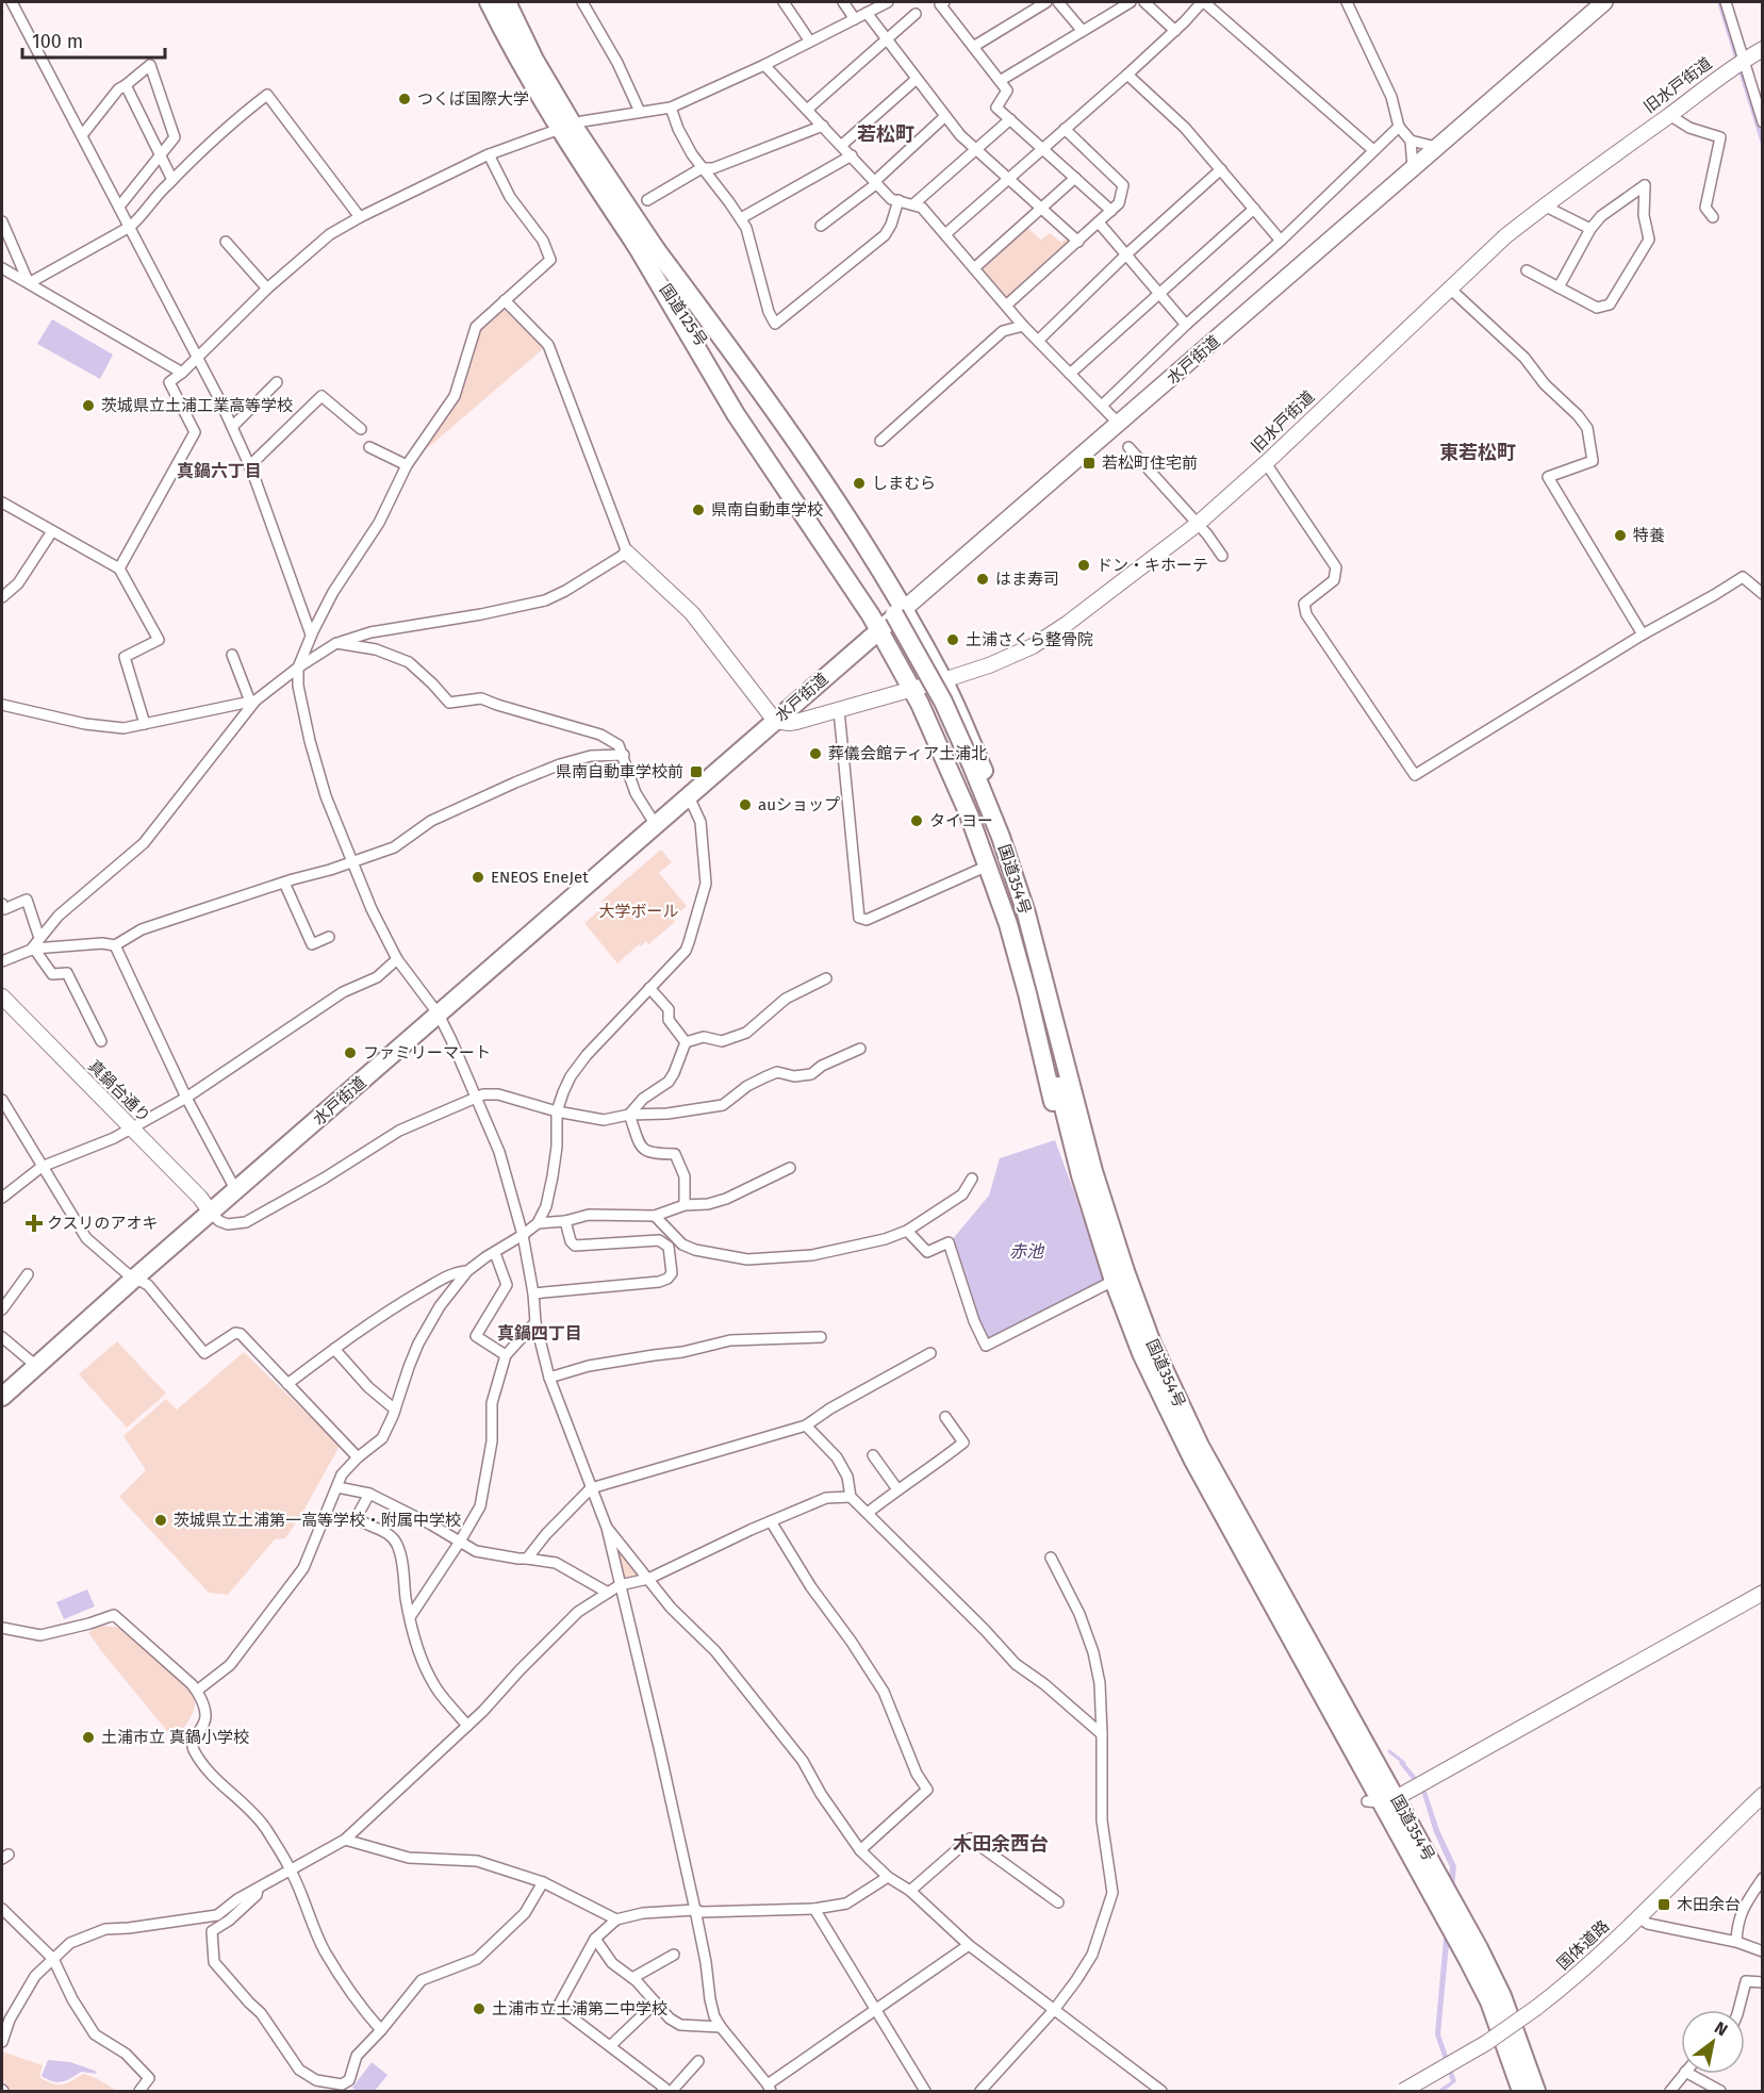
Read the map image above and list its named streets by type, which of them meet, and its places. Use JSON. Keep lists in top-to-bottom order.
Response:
{
  "streets": {
    "highway": ["国道125号", "水戸街道", "国道354号"],
    "street": ["旧水戸街道", "真鍋台通り", "国体道路"]
  },
  "crossings": [
    ["旧水戸街道", "水戸街道"],
    ["国道125号", "水戸街道"],
    ["国道125号", "国道354号"],
    ["水戸街道", "国道354号"],
    ["水戸街道", "真鍋台通り"]
  ],
  "districts": [
    "若松町",
    "東若松町",
    "真鍋六丁目",
    "真鍋四丁目",
    "木田余西台"
  ],
  "water": ["赤池"],
  "parks": ["大学ボール"],
  "places": {
    "other": [
      "つくば国際大学",
      "茨城県立土浦工業高等学校",
      "しまむら",
      "県南自動車学校",
      "特養",
      "ドン・キホーテ",
      "はま寿司",
      "土浦さくら整骨院",
      "葬儀会館ティア土浦北",
      "auショップ",
      "タイヨー",
      "ENEOS EneJet",
      "ファミリーマート",
      "茨城県立土浦第一高等学校・附属中学校",
      "土浦市立 真鍋小学校",
      "土浦市立土浦第二中学校"
    ],
    "transit": ["若松町住宅前", "県南自動車学校前", "木田余台"],
    "health": ["クスリのアオキ"]
  },
  "scale_bar": "100 m",
  "north": "top right"
}
